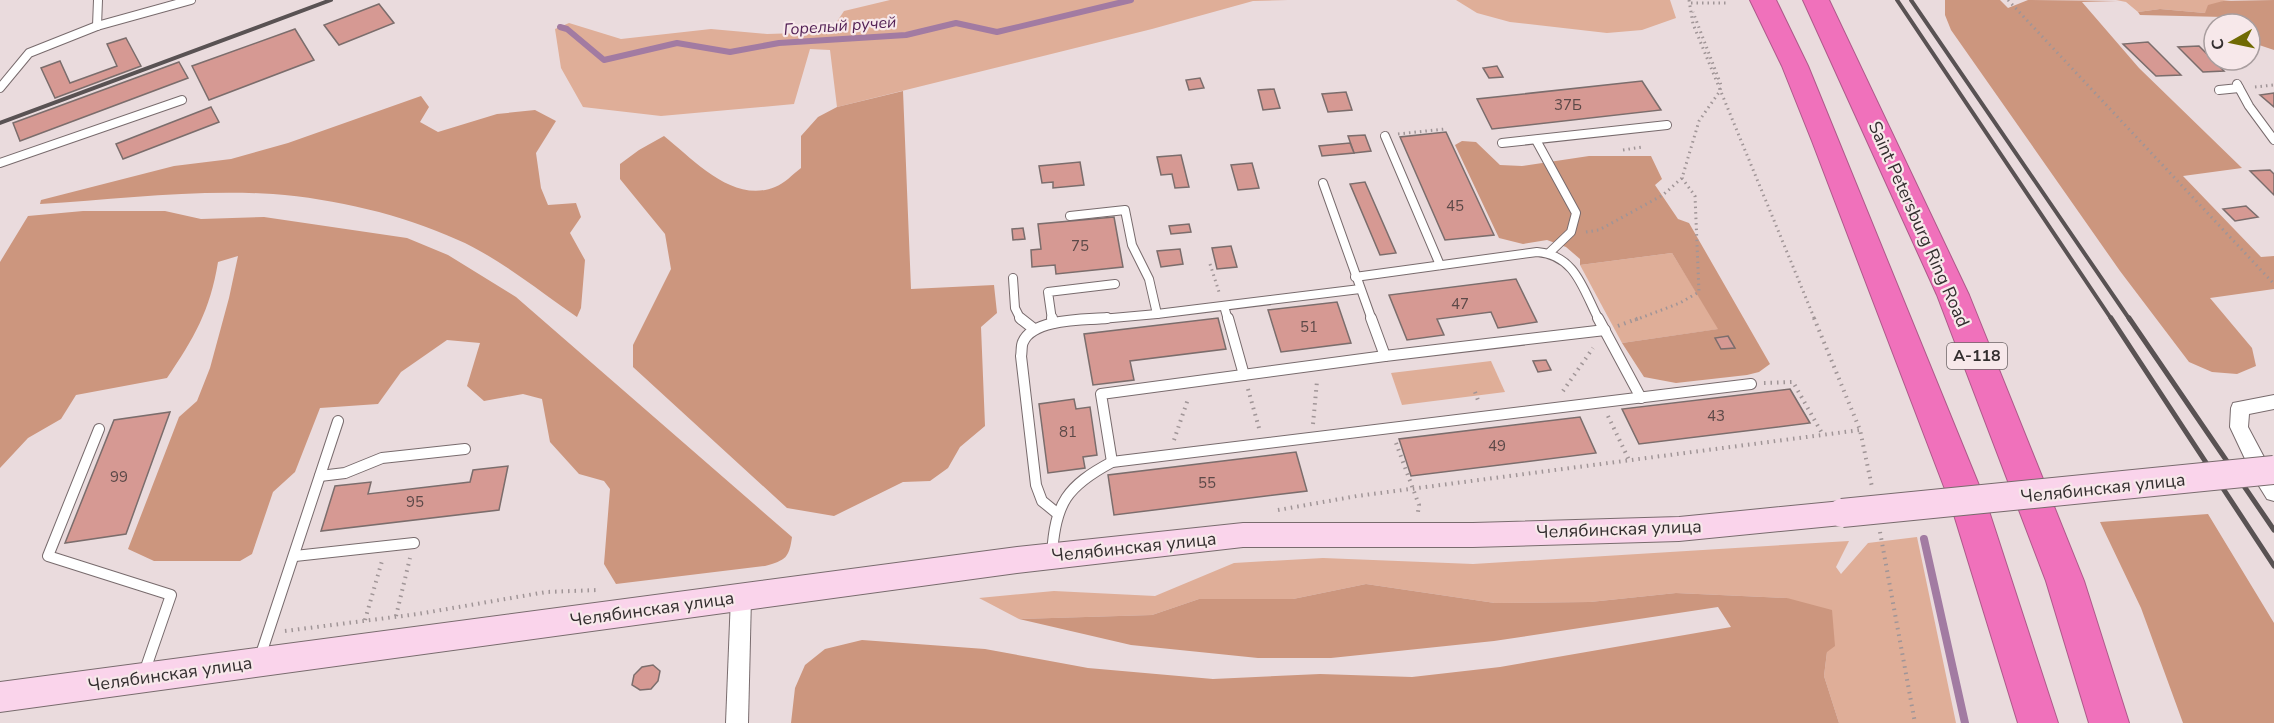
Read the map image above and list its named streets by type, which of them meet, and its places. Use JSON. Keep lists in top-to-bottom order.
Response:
{
  "streets": {
    "highway": ["Saint Petersburg Ring Road", "А-118"],
    "street": ["Челябинская улица"]
  },
  "water": ["Горелый ручей"],
  "house_numbers": [
    "37Б",
    "45",
    "75",
    "47",
    "51",
    "43",
    "81",
    "49",
    "99",
    "55",
    "95"
  ],
  "north": "left"
}
